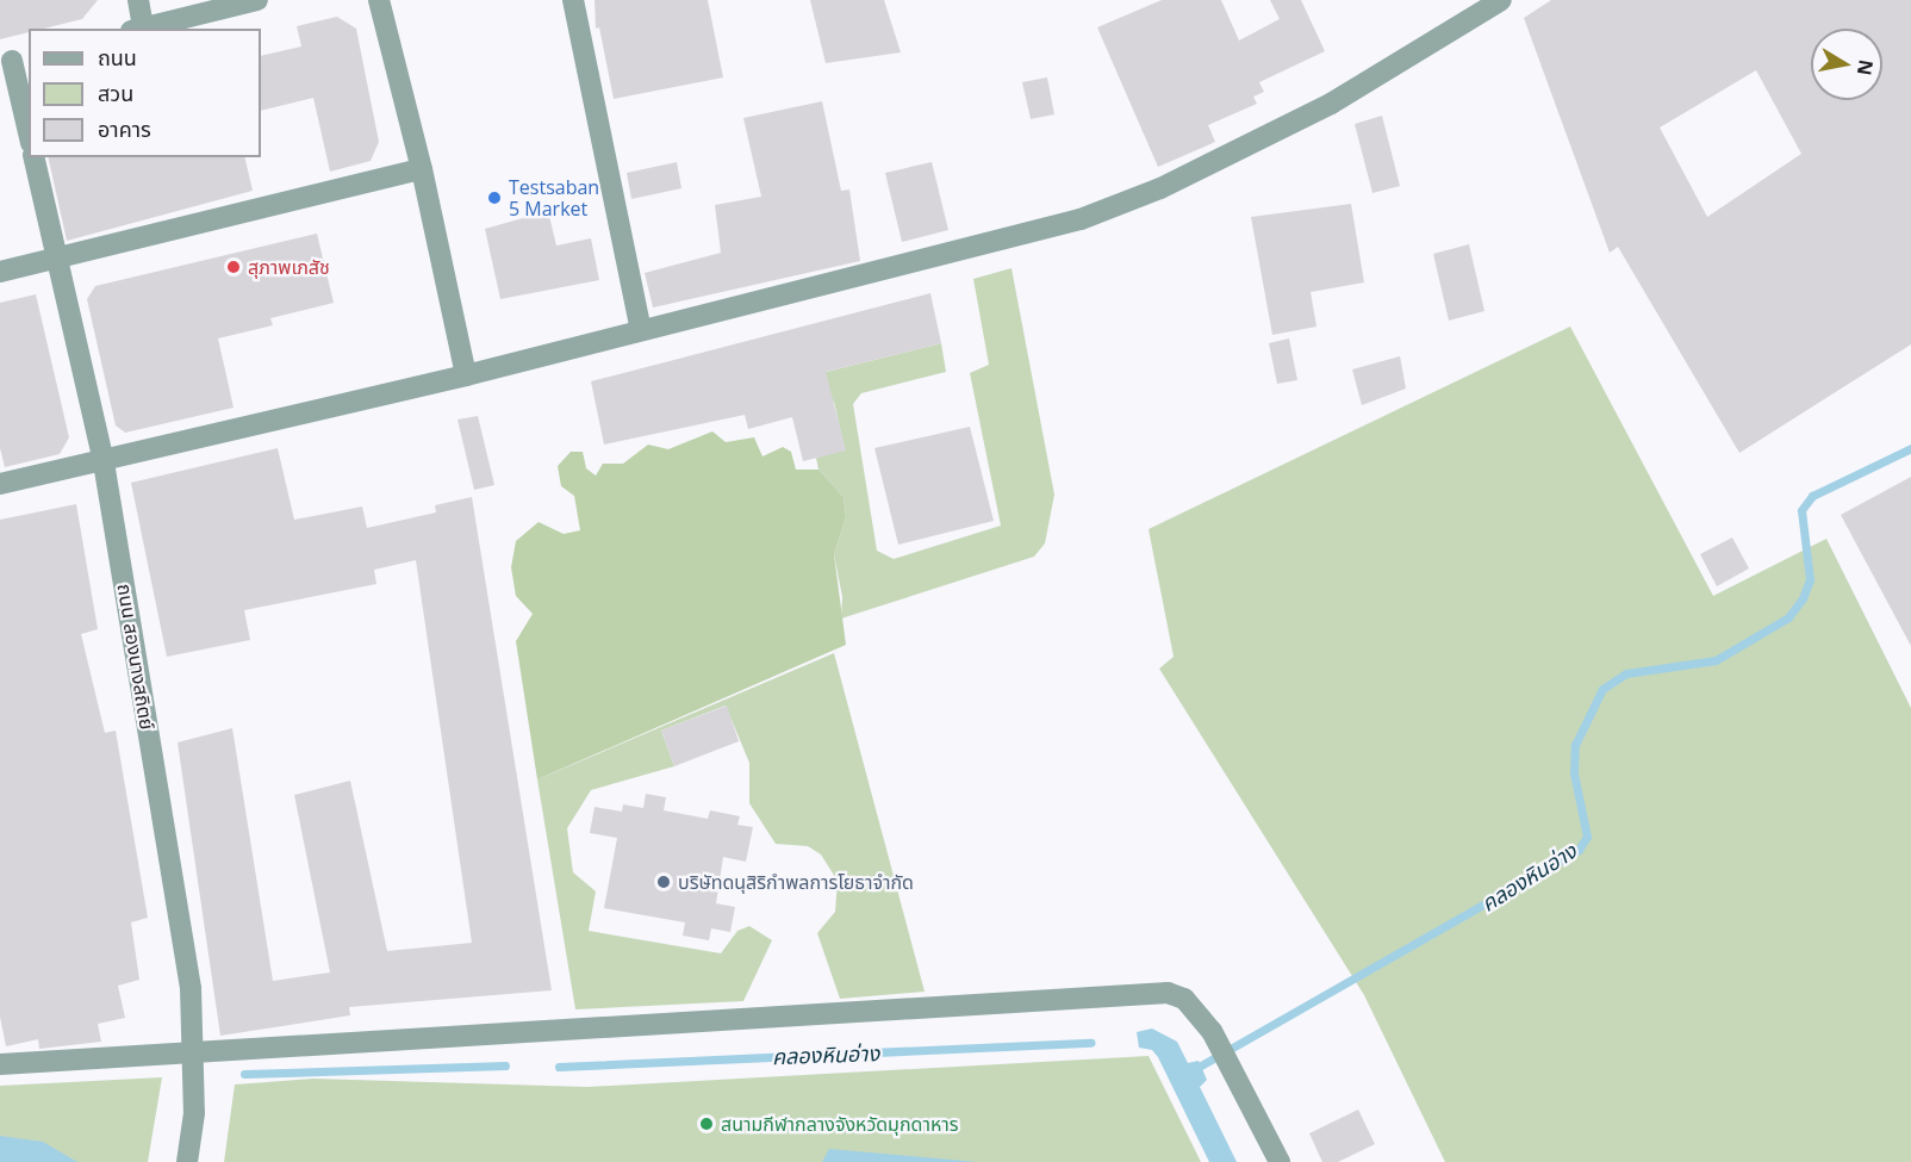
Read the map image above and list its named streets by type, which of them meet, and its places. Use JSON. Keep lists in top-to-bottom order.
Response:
{
  "streets": {
    "street": ["ถนน สองนางสถิตย์"]
  },
  "water": ["คลองหินอ่าง"],
  "places": [
    "Testsaban 5 Market",
    "สุภาพเภสัช",
    "บริษัทดนุสิริกำพลการโยธาจำกัด",
    "สนามกีฬากลางจังหวัดมุกดาหาร"
  ],
  "legend": ["ถนน", "สวน", "อาคาร"],
  "north": "right"
}
